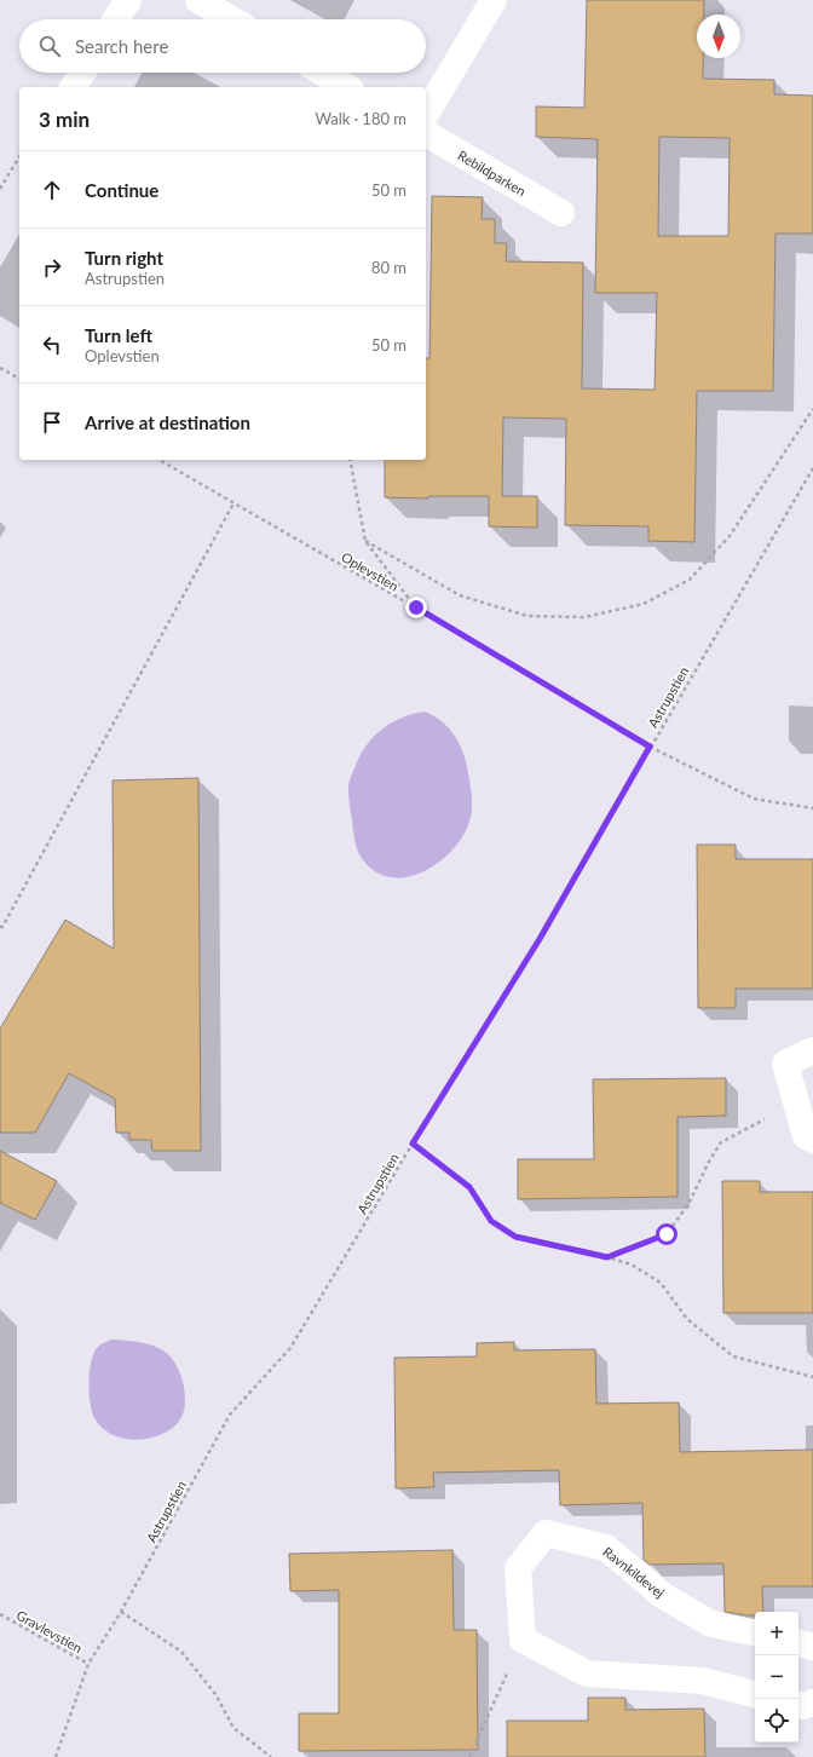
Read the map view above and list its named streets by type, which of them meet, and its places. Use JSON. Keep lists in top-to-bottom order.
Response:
{
  "streets": {
    "street": ["Rebildparken", "Ravnkildevej"],
    "path": ["Oplevstien", "Astrupstien", "Gravlevstien"]
  },
  "crossings": [
    ["Oplevstien", "Astrupstien"],
    ["Astrupstien", "Gravlevstien"]
  ],
  "north": "bottom",
  "page": {
    "search": "Search here",
    "heading": ["3 min", "Walk · 180 m"],
    "list": [
      ["Continue", "50 m"],
      ["Turn right", "Astrupstien", "80 m"],
      ["Turn left", "Oplevstien", "50 m"],
      "Arrive at destination"
    ],
    "map_buttons": ["+", "−"]
  }
}
